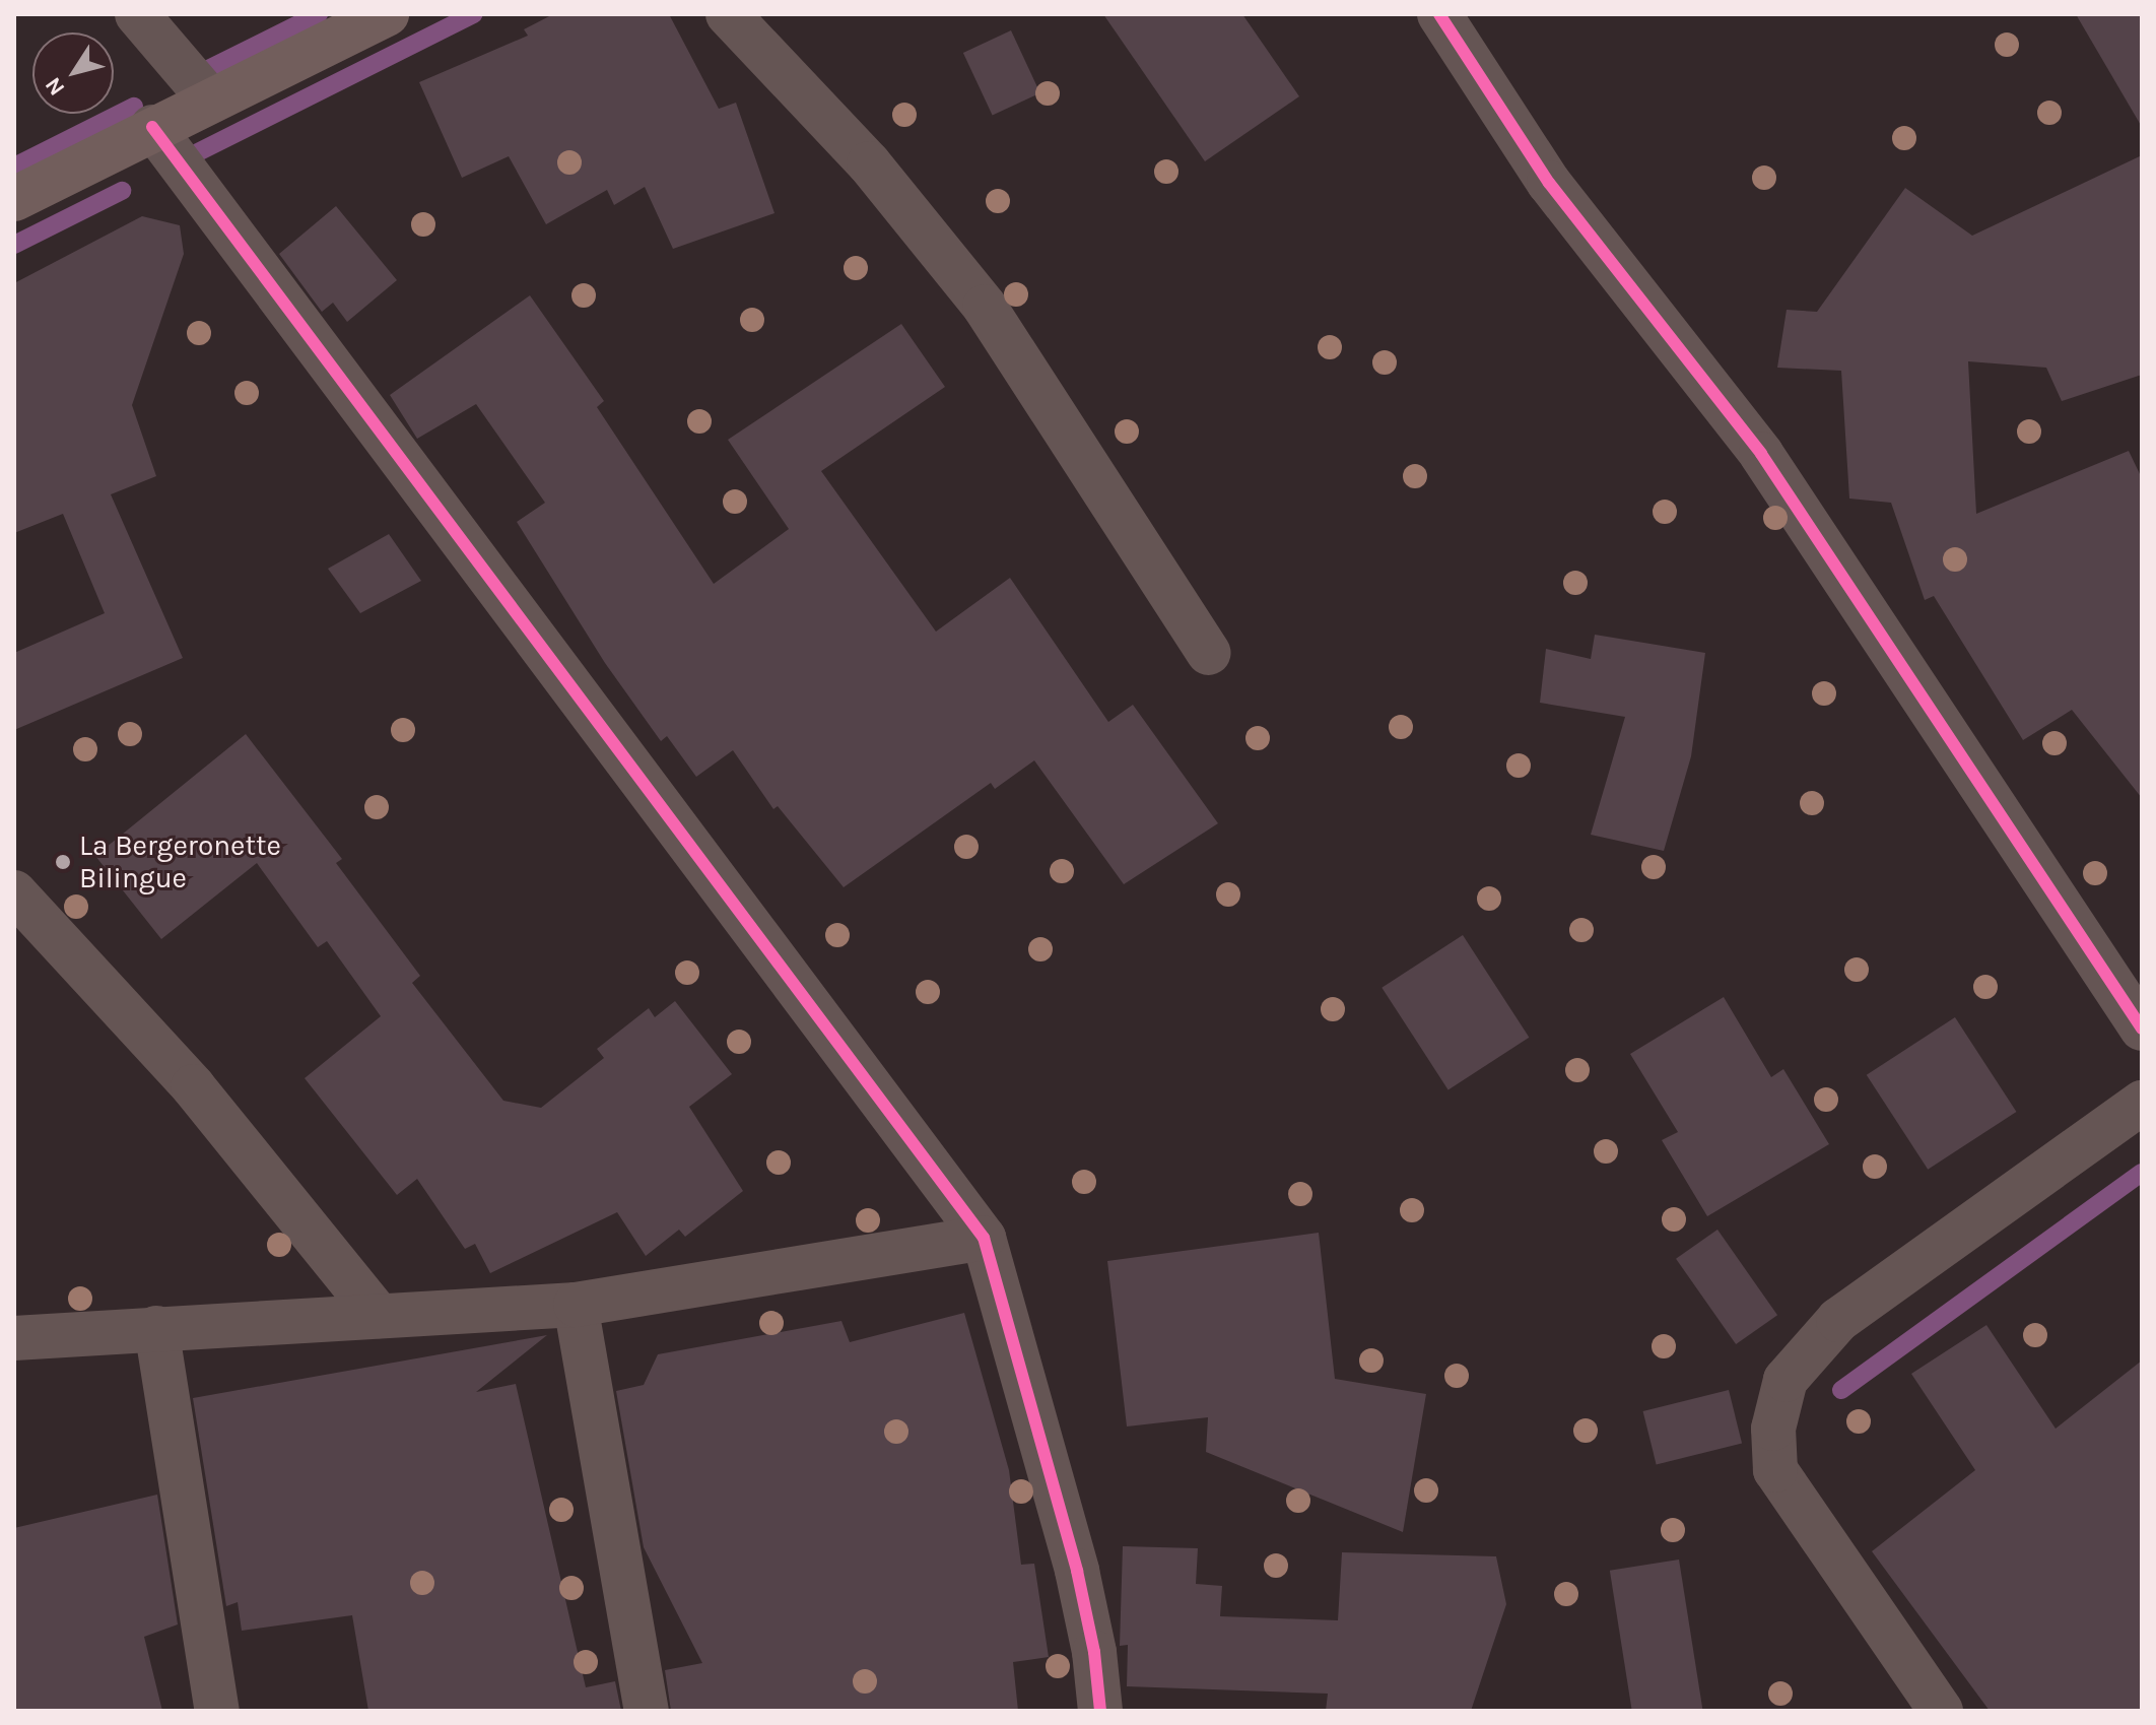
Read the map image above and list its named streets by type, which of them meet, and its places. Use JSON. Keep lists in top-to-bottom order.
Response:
{
  "places": ["La Bergeronette Bilingue"],
  "north": "bottom left"
}
